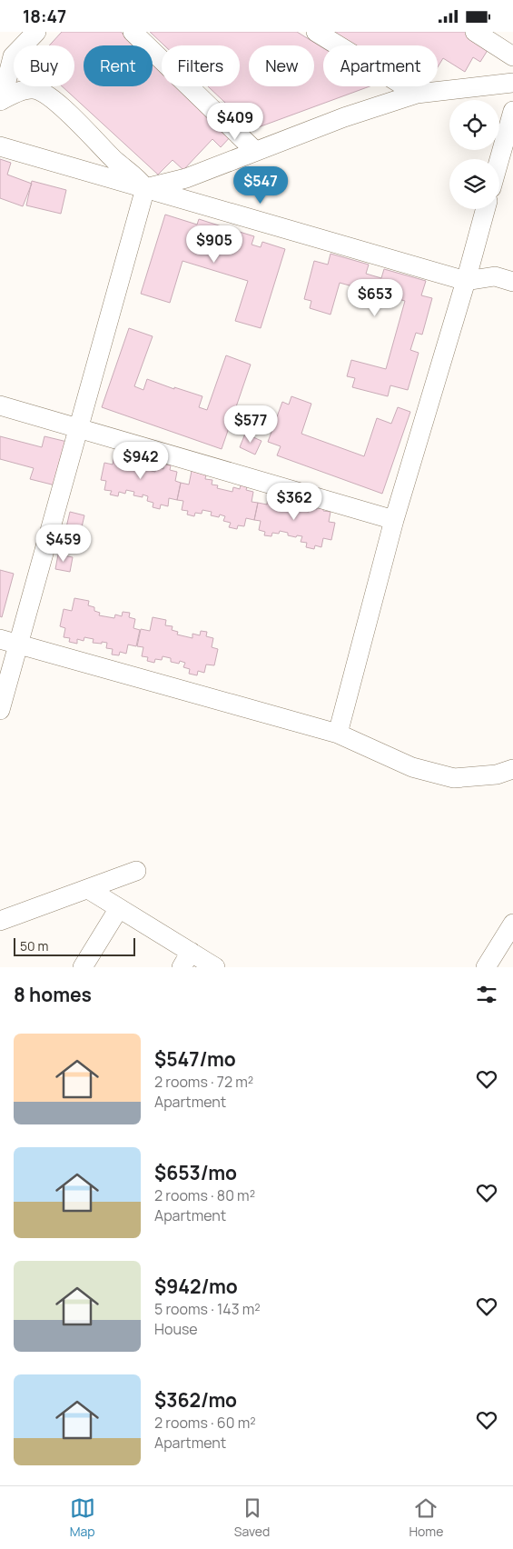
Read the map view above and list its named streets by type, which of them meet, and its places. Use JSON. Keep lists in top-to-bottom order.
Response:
{
  "scale_bar": "50 m",
  "page": {
    "status": "18:47",
    "chip": [
      "Buy",
      "Rent",
      "Filters",
      "New",
      "Apartment"
    ],
    "price": [
      "$409",
      "$547",
      "$905",
      "$653",
      "$577",
      "$942",
      "$362",
      "$459"
    ],
    "scale": "50 m",
    "heading": "8 homes",
    "list": [
      {
        "name": "$547/mo",
        "note": "2 rooms · 72 m² · Apartment"
      },
      {
        "name": "$653/mo",
        "note": "2 rooms · 80 m² · Apartment"
      },
      {
        "name": "$942/mo",
        "note": "5 rooms · 143 m² · House"
      },
      {
        "name": "$362/mo",
        "note": "2 rooms · 60 m² · Apartment"
      }
    ],
    "tabs": ["Map", "Saved", "Home"]
  }
}
